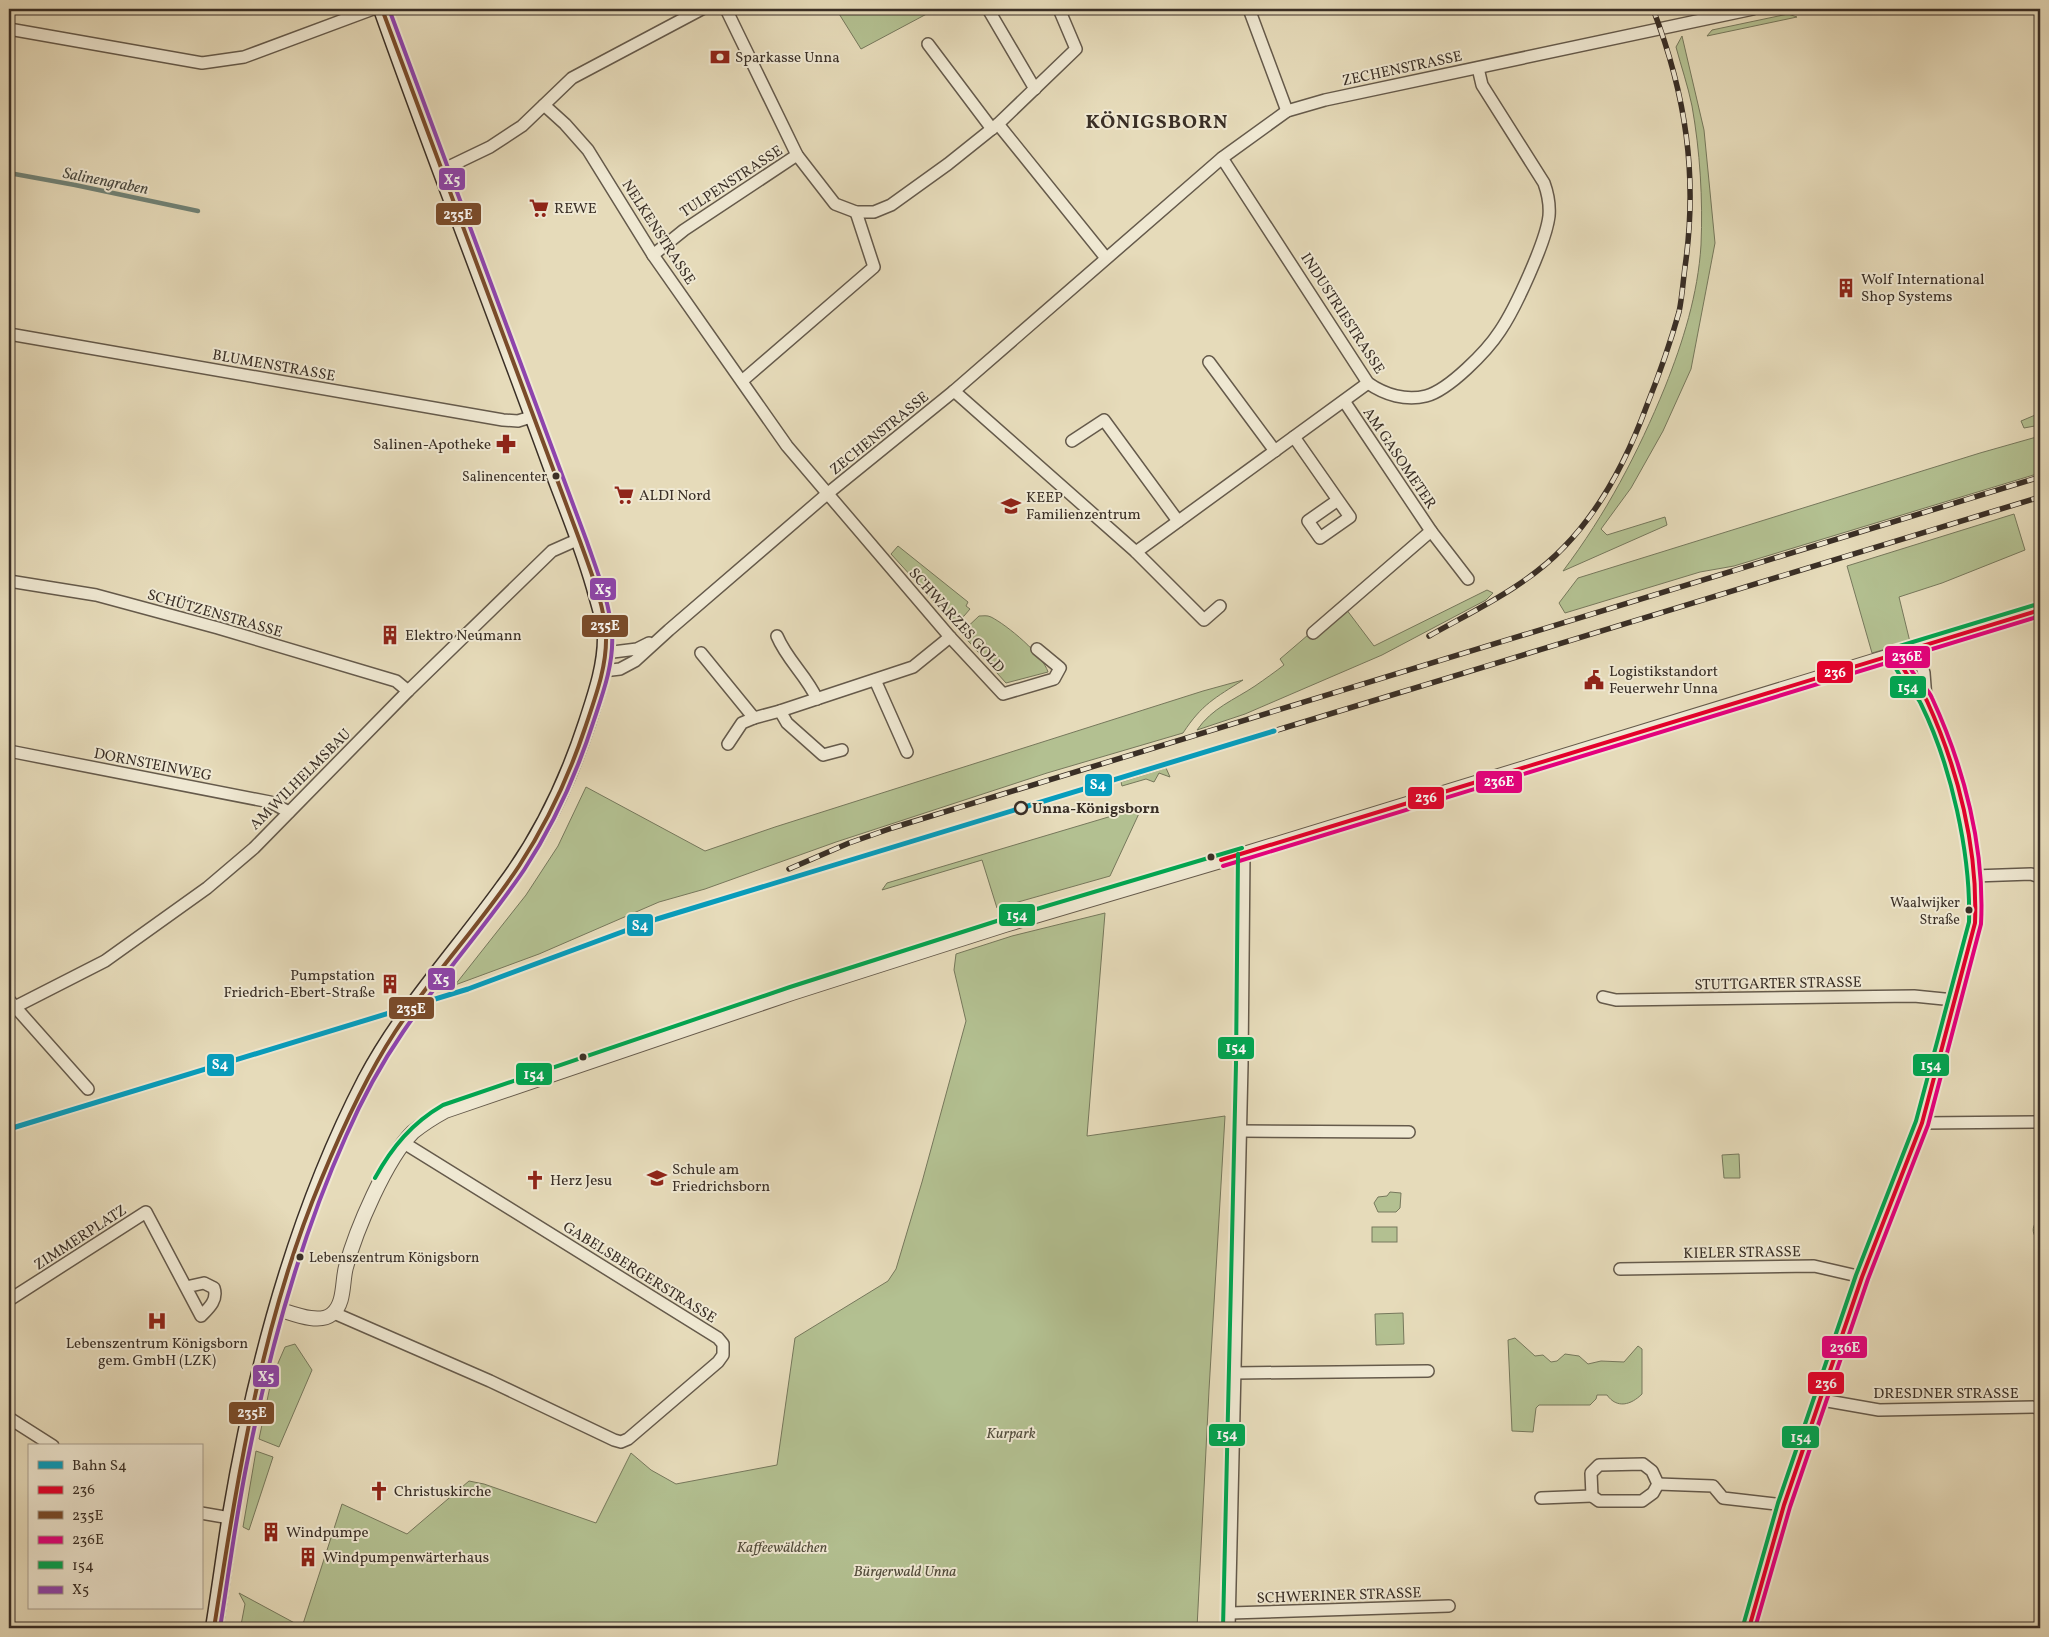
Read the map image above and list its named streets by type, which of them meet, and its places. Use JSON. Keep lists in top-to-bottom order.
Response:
{
  "streets": {
    "street": [
      "ZECHENSTRASSE",
      "TULPENSTRASSE",
      "NELKENSTRASSE",
      "INDUSTRIESTRASSE",
      "BLUMENSTRASSE",
      "AM GASOMETER",
      "SCHÜTZENSTRASSE",
      "SCHWARZES GOLD",
      "DORNSTEINWEG",
      "AM WILHELMSBAU",
      "STUTTGARTER STRASSE",
      "ZIMMERPLATZ",
      "KIELER STRASSE",
      "GABELSBERGERSTRASSE",
      "DRESDNER STRASSE",
      "SCHWERINER STRASSE"
    ]
  },
  "crossings": [
    ["ZECHENSTRASSE", "NELKENSTRASSE"],
    ["ZECHENSTRASSE", "INDUSTRIESTRASSE"],
    ["ZECHENSTRASSE", "SCHWARZES GOLD"],
    ["TULPENSTRASSE", "NELKENSTRASSE"],
    ["NELKENSTRASSE", "SCHWARZES GOLD"],
    ["INDUSTRIESTRASSE", "AM GASOMETER"],
    ["SCHÜTZENSTRASSE", "AM WILHELMSBAU"],
    ["DORNSTEINWEG", "AM WILHELMSBAU"]
  ],
  "districts": ["KÖNIGSBORN"],
  "water": ["Salinengraben"],
  "parks": ["Kurpark", "Kaffeewäldchen", "Bürgerwald Unna"],
  "places": {
    "bank": ["Sparkasse Unna"],
    "supermarket": ["REWE", "ALDI Nord"],
    "building": [
      "Wolf International Shop Systems",
      "Elektro Neumann",
      "Pumpstation Friedrich-Ebert-Straße",
      "Windpumpe",
      "Windpumpenwärterhaus"
    ],
    "pharmacy": ["Salinen-Apotheke"],
    "other": [
      "Salinencenter",
      "Unna-Königsborn",
      "Waalwijker Straße",
      "Lebenszentrum Königsborn"
    ],
    "school or university": ["KEEP Familienzentrum", "Schule am Friedrichsborn"],
    "public building": ["Logistikstandort Feuerwehr Unna"],
    "church": ["Herz Jesu", "Christuskirche"],
    "hospital": ["Lebenszentrum Königsborn gem. GmbH (LZK)"]
  },
  "lines": [
    "transit line 235E",
    "transit line X5",
    "transit line 154",
    "transit line 236",
    "transit line 236E",
    "rail line S4"
  ],
  "legend": [
    "Bahn S4",
    "236",
    "235E",
    "236E",
    "154",
    "X5"
  ]
}
